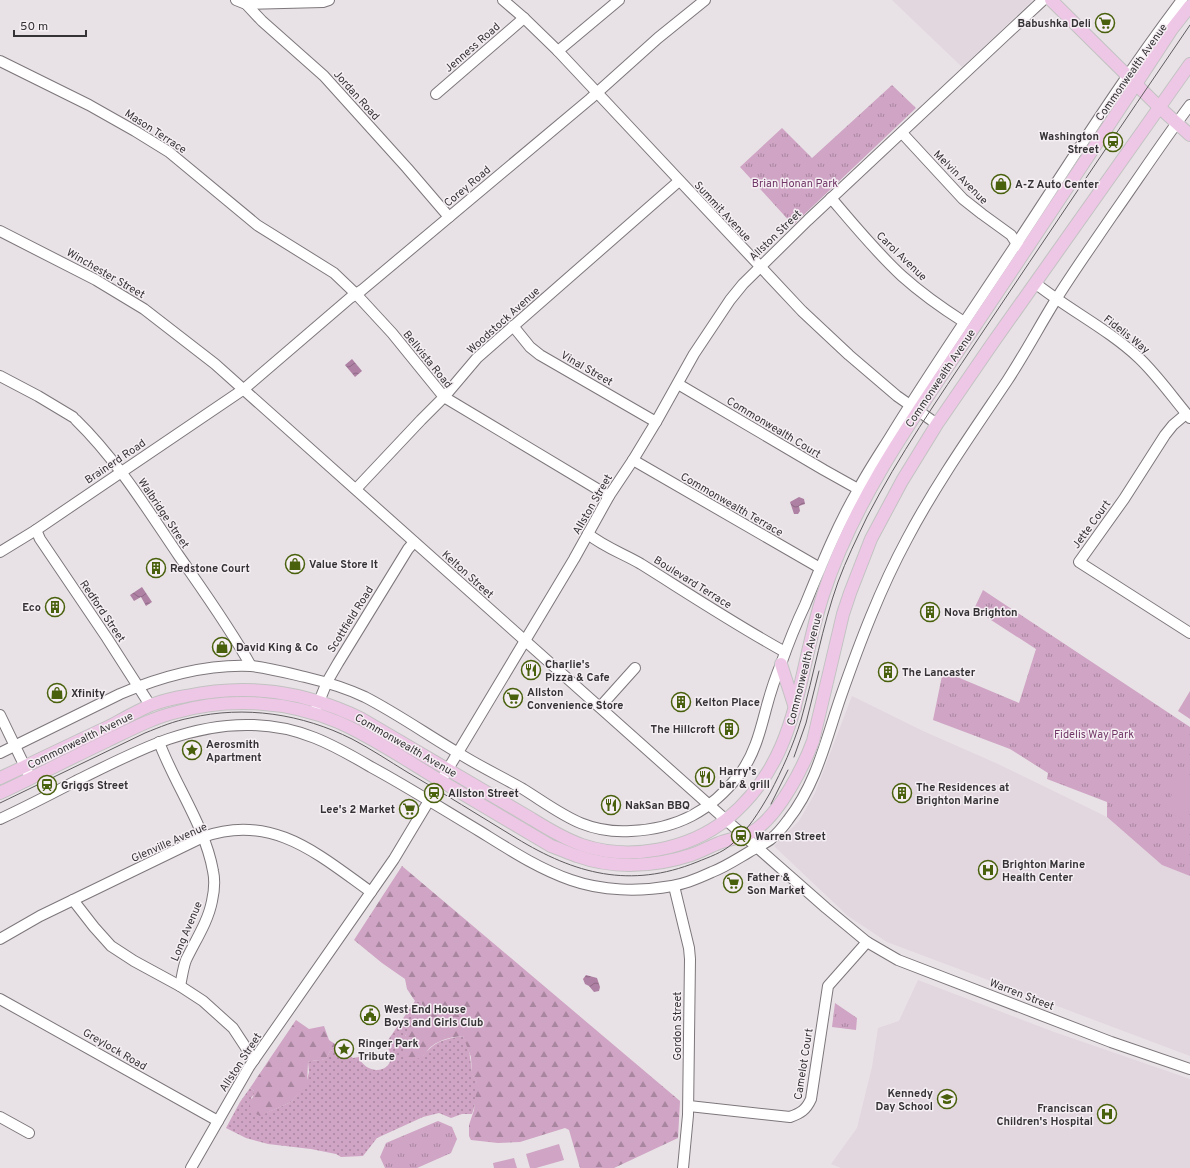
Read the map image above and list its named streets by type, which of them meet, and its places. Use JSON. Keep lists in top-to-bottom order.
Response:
{
  "streets": {
    "main road": ["Commonwealth Avenue"],
    "street": [
      "Jenness Road",
      "Jordan Road",
      "Mason Terrace",
      "Melvin Avenue",
      "Corey Road",
      "Summit Avenue",
      "Allston Street",
      "Carol Avenue",
      "Winchester Street",
      "Woodstock Avenue",
      "Fidelis Way",
      "Bellvista Road",
      "Vinal Street",
      "Commonwealth Court",
      "Brainerd Road",
      "Commonwealth Terrace",
      "Walbridge Street",
      "Jette Court",
      "Kelton Street",
      "Boulevard Terrace",
      "Redford Street",
      "Scottfield Road",
      "Glenville Avenue",
      "Long Avenue",
      "Warren Street",
      "Gordon Street",
      "Greylock Road",
      "Camelot Court"
    ]
  },
  "crossings": [
    ["Jenness Road", "Summit Avenue"],
    ["Commonwealth Avenue", "Melvin Avenue"],
    ["Commonwealth Avenue", "Summit Avenue"],
    ["Commonwealth Avenue", "Allston Street"],
    ["Commonwealth Avenue", "Carol Avenue"],
    ["Commonwealth Avenue", "Fidelis Way"],
    ["Commonwealth Avenue", "Commonwealth Court"],
    ["Commonwealth Avenue", "Commonwealth Terrace"],
    ["Commonwealth Avenue", "Walbridge Street"],
    ["Commonwealth Avenue", "Kelton Street"],
    ["Commonwealth Avenue", "Boulevard Terrace"],
    ["Commonwealth Avenue", "Redford Street"],
    ["Commonwealth Avenue", "Scottfield Road"],
    ["Commonwealth Avenue", "Warren Street"],
    ["Jordan Road", "Corey Road"],
    ["Mason Terrace", "Bellvista Road"],
    ["Melvin Avenue", "Allston Street"],
    ["Corey Road", "Summit Avenue"],
    ["Corey Road", "Bellvista Road"],
    ["Corey Road", "Brainerd Road"],
    ["Corey Road", "Kelton Street"],
    ["Summit Avenue", "Allston Street"],
    ["Summit Avenue", "Woodstock Avenue"],
    ["Allston Street", "Carol Avenue"],
    ["Allston Street", "Bellvista Road"],
    ["Allston Street", "Vinal Street"],
    ["Allston Street", "Commonwealth Court"],
    ["Allston Street", "Commonwealth Terrace"],
    ["Allston Street", "Kelton Street"],
    ["Allston Street", "Boulevard Terrace"],
    ["Allston Street", "Glenville Avenue"],
    ["Allston Street", "Greylock Road"],
    ["Winchester Street", "Kelton Street"],
    ["Woodstock Avenue", "Bellvista Road"],
    ["Woodstock Avenue", "Vinal Street"],
    ["Woodstock Avenue", "Kelton Street"],
    ["Fidelis Way", "Jette Court"],
    ["Brainerd Road", "Walbridge Street"],
    ["Brainerd Road", "Kelton Street"],
    ["Brainerd Road", "Redford Street"],
    ["Kelton Street", "Scottfield Road"],
    ["Kelton Street", "Warren Street"],
    ["Glenville Avenue", "Long Avenue"],
    ["Warren Street", "Camelot Court"],
    ["Gordon Street", "Camelot Court"]
  ],
  "parks": ["Brian Honan Park", "Fidelis Way Park"],
  "places": {
    "supermarket": [
      "Babushka Deli",
      "Allston Convenience Store",
      "Lee's 2 Market",
      "Father & Son Market"
    ],
    "station": [
      "Washington Street",
      "Griggs Street",
      "Allston Street",
      "Warren Street"
    ],
    "shop": [
      "A-Z Auto Center",
      "Value Store It",
      "David King & Co",
      "Xfinity"
    ],
    "building": [
      "Redstone Court",
      "Eco",
      "Nova Brighton",
      "The Lancaster",
      "Kelton Place",
      "The Hillcroft",
      "The Residences at Brighton Marine"
    ],
    "restaurant": ["Charlie's Pizza & Cafe", "Harry's bar & grill", "NakSan BBQ"],
    "place": ["Aerosmith Apartment", "Ringer Park Tribute"],
    "hospital": ["Brighton Marine Health Center", "Franciscan Children's Hospital"],
    "public building": ["West End House Boys and Girls Club"],
    "school or university": ["Kennedy Day School"]
  },
  "scale_bar": "50 m"
}
